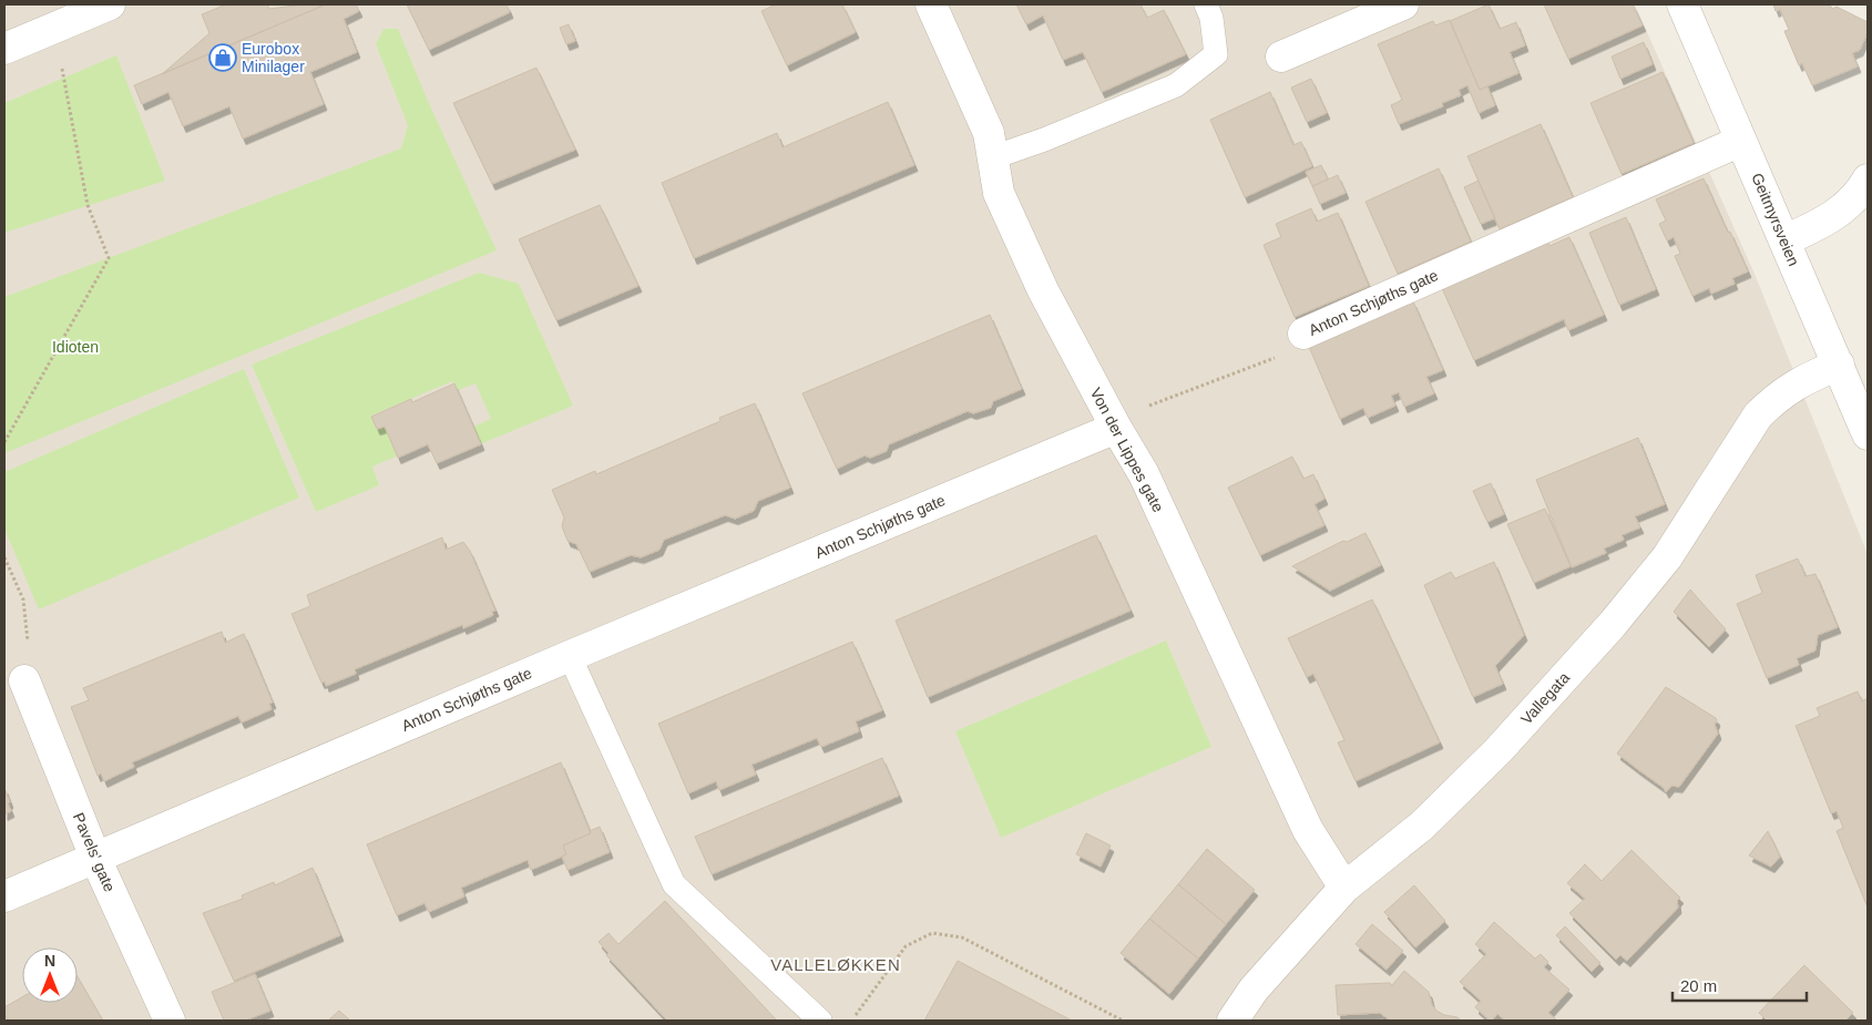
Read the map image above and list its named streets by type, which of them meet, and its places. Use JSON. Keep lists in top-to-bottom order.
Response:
{
  "streets": {
    "street": [
      "Geitmyrsveien",
      "Anton Schjøths gate",
      "Von der Lippes gate",
      "Vallegata",
      "Pavels' gate"
    ]
  },
  "crossings": [
    ["Geitmyrsveien", "Anton Schjøths gate"],
    ["Geitmyrsveien", "Vallegata"],
    ["Anton Schjøths gate", "Von der Lippes gate"],
    ["Anton Schjøths gate", "Pavels' gate"],
    ["Von der Lippes gate", "Vallegata"]
  ],
  "districts": ["VALLELØKKEN"],
  "parks": ["Idioten"],
  "places": {
    "shop": ["Eurobox Minilager"]
  },
  "scale_bar": "20 m",
  "north": "top"
}
